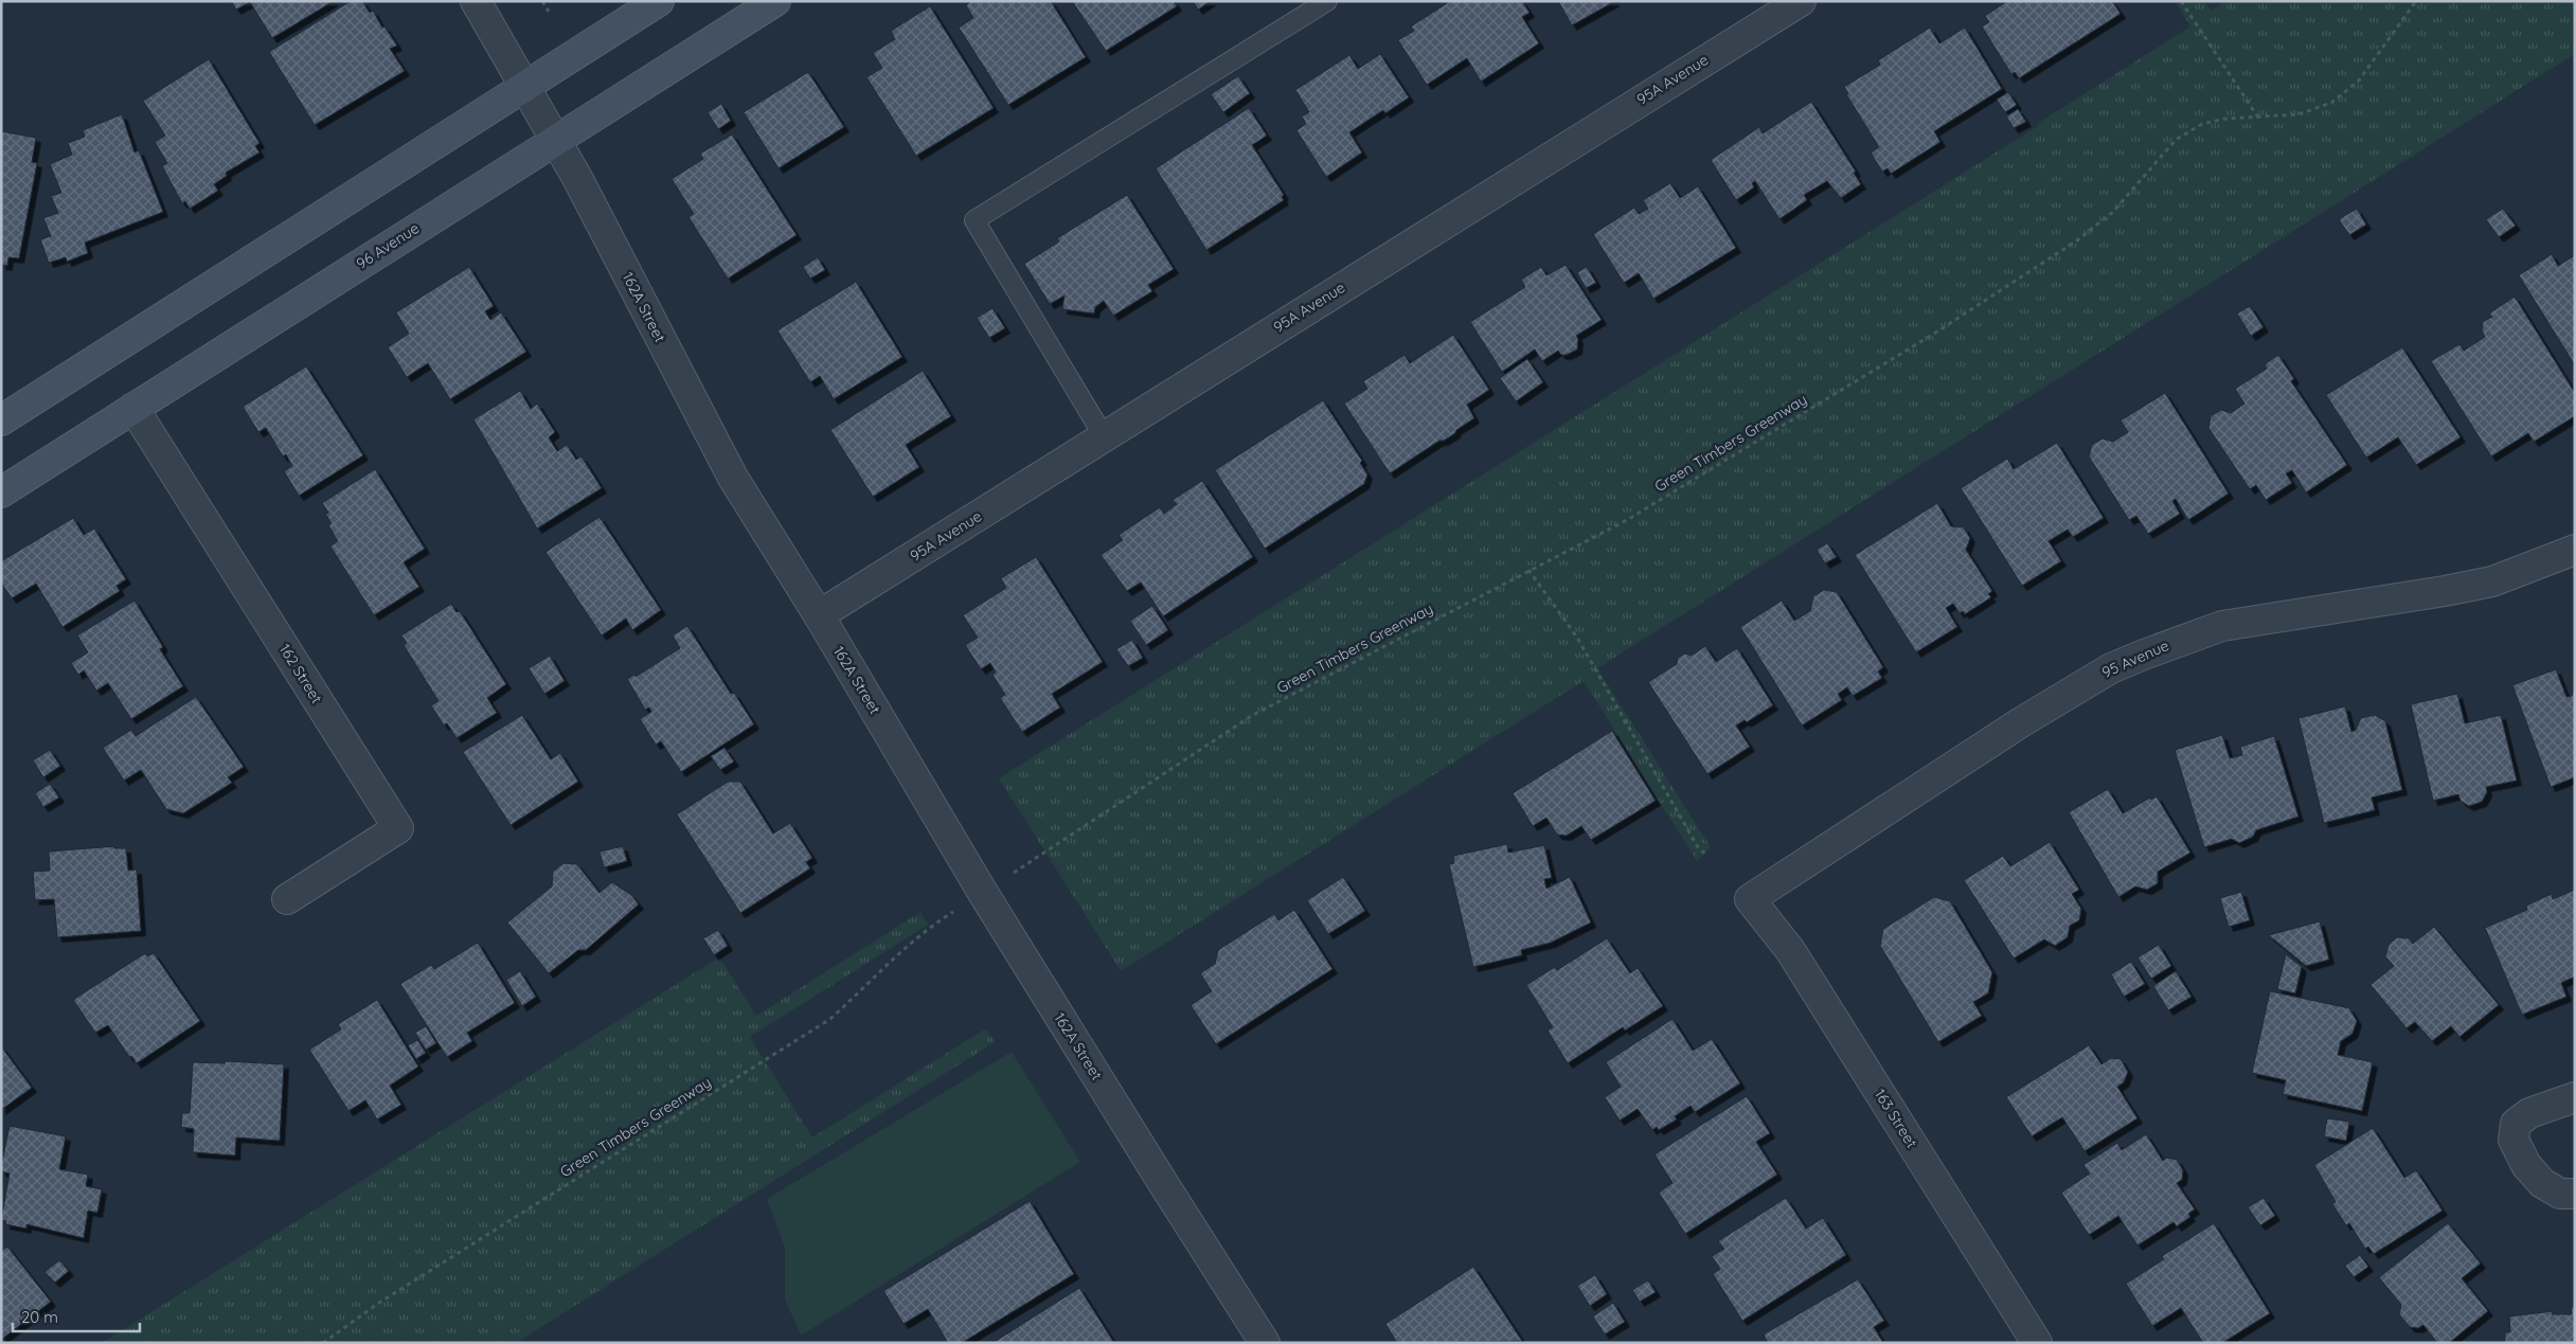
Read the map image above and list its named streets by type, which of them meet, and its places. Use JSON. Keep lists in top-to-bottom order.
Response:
{
  "streets": {
    "main road": ["96 Avenue"],
    "street": [
      "95A Avenue",
      "162A Street",
      "95 Avenue",
      "162 Street",
      "163 Street"
    ],
    "path": ["Green Timbers Greenway"]
  },
  "crossings": [
    ["95A Avenue", "162A Street"],
    ["96 Avenue", "162A Street"],
    ["96 Avenue", "162 Street"],
    ["95 Avenue", "163 Street"]
  ],
  "scale_bar": "20 m"
}
